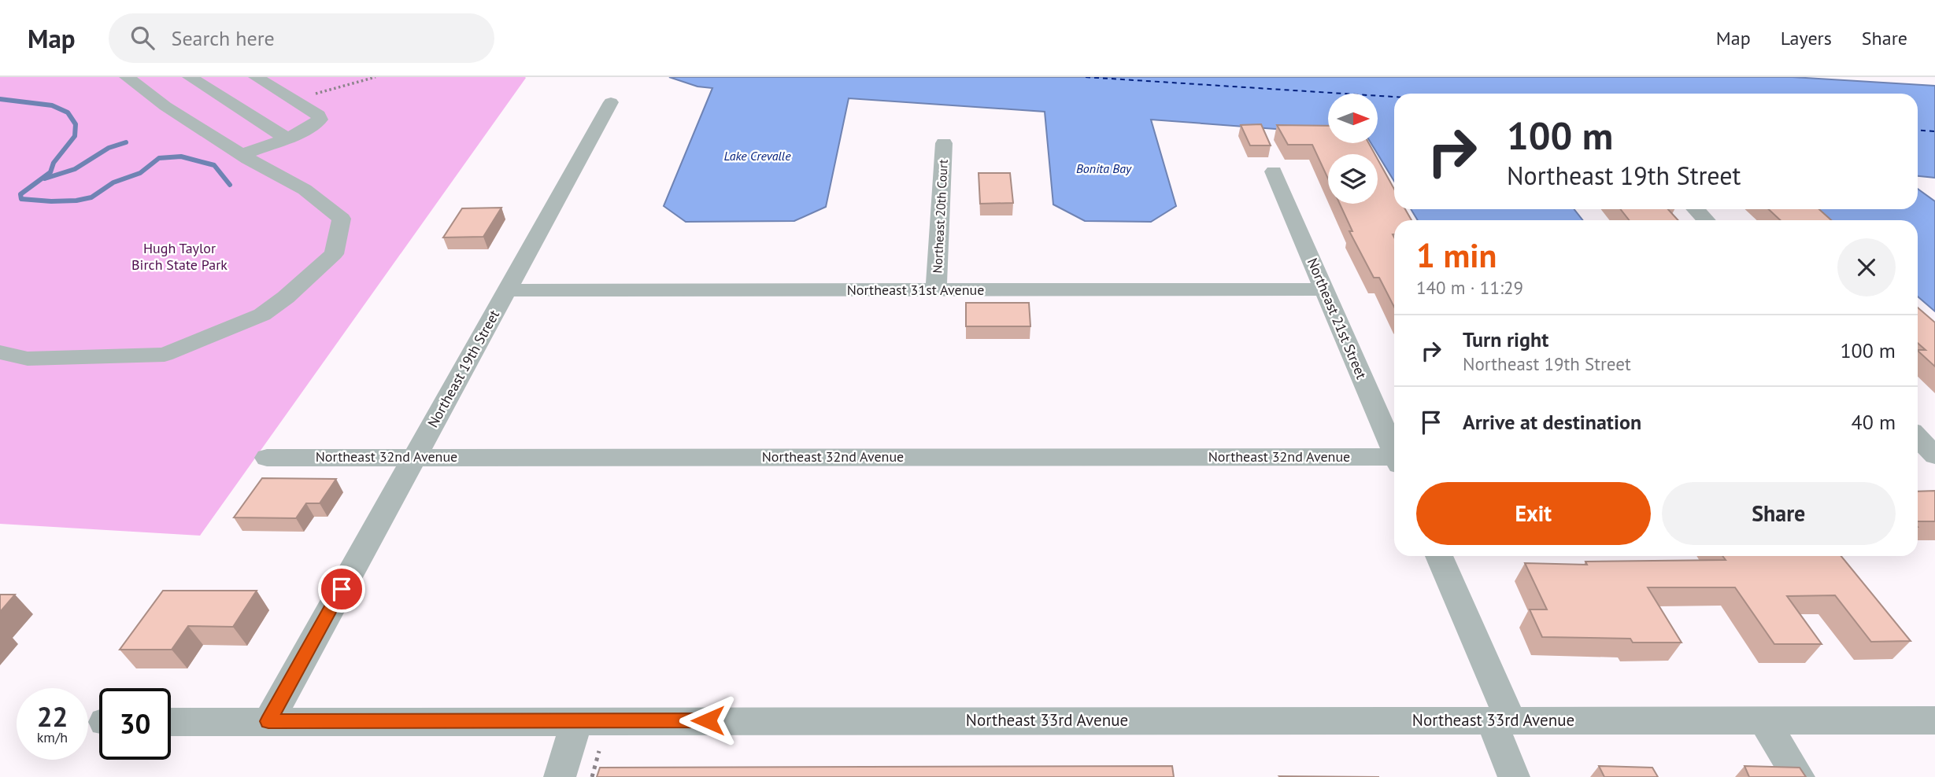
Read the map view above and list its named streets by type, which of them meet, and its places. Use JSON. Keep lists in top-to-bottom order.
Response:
{
  "streets": {
    "street": [
      "Northeast 20th Court",
      "Northeast 31st Avenue",
      "Northeast 21st Street",
      "Northeast 19th Street",
      "Northeast 32nd Avenue",
      "Northeast 33rd Avenue"
    ]
  },
  "crossings": [
    ["Northeast 20th Court", "Northeast 31st Avenue"],
    ["Northeast 31st Avenue", "Northeast 21st Street"],
    ["Northeast 31st Avenue", "Northeast 19th Street"],
    ["Northeast 19th Street", "Northeast 32nd Avenue"],
    ["Northeast 19th Street", "Northeast 33rd Avenue"]
  ],
  "water": ["Lake Crevalle", "Bonita Bay"],
  "parks": ["Hugh Taylor Birch State Park"],
  "north": "right",
  "page": {
    "header": "Map",
    "search": "Search here",
    "nav": ["Map", "Layers", "Share"],
    "turn": ["100 m", "Northeast 19th Street"],
    "heading": ["1 min", "140 m · 11:29"],
    "list": [
      {
        "name": "Turn right",
        "note": "Northeast 19th Street",
        "value": "100 m"
      },
      {
        "name": "Arrive at destination",
        "value": "40 m"
      }
    ],
    "buttons": ["Exit", "Share"],
    "speed": "22 km/h",
    "limit": "30"
  }
}
